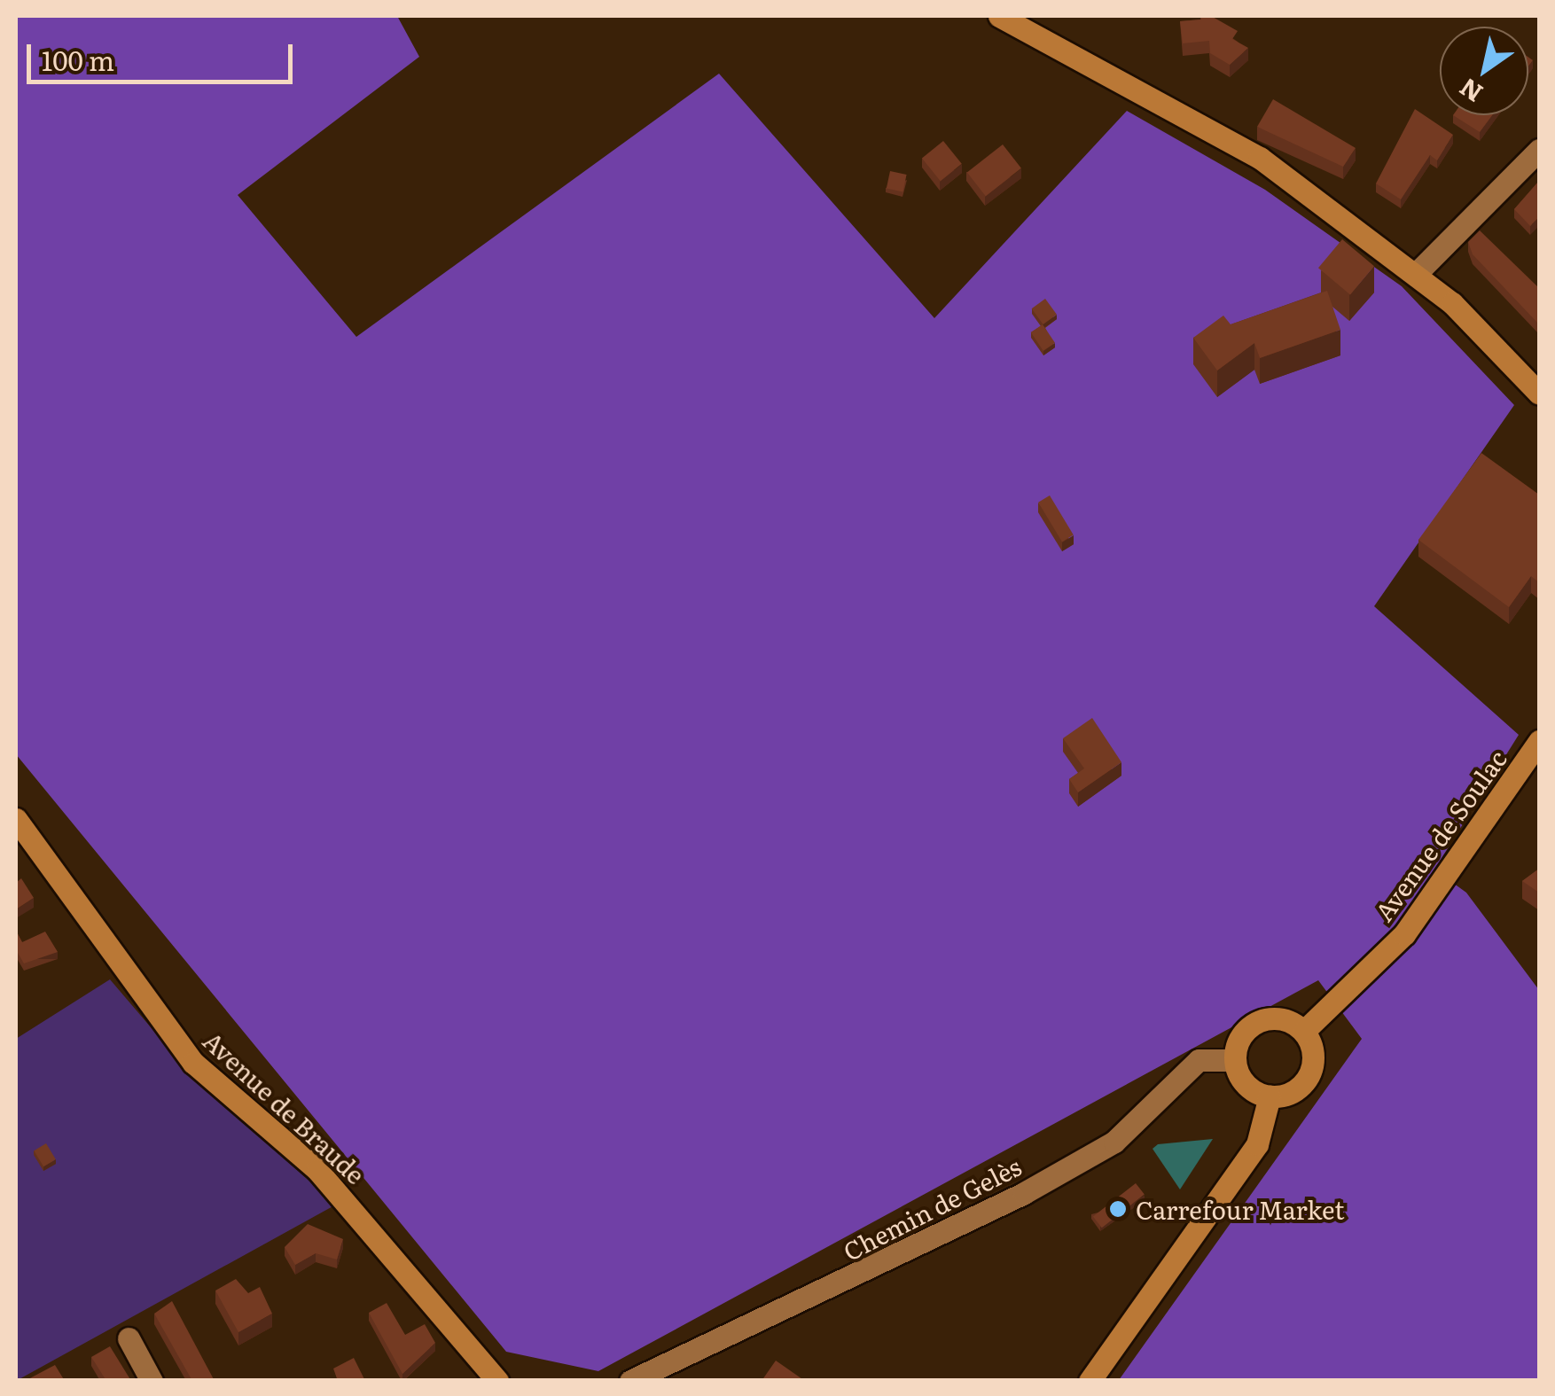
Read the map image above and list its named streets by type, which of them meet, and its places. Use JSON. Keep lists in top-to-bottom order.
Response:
{
  "streets": {
    "main road": ["Avenue de Soulac", "Avenue de Braude"],
    "street": ["Chemin de Gelès"]
  },
  "crossings": [
    ["Avenue de Soulac", "Chemin de Gelès"]
  ],
  "places": ["Carrefour Market"],
  "scale_bar": "100 m",
  "north": "bottom left"
}
